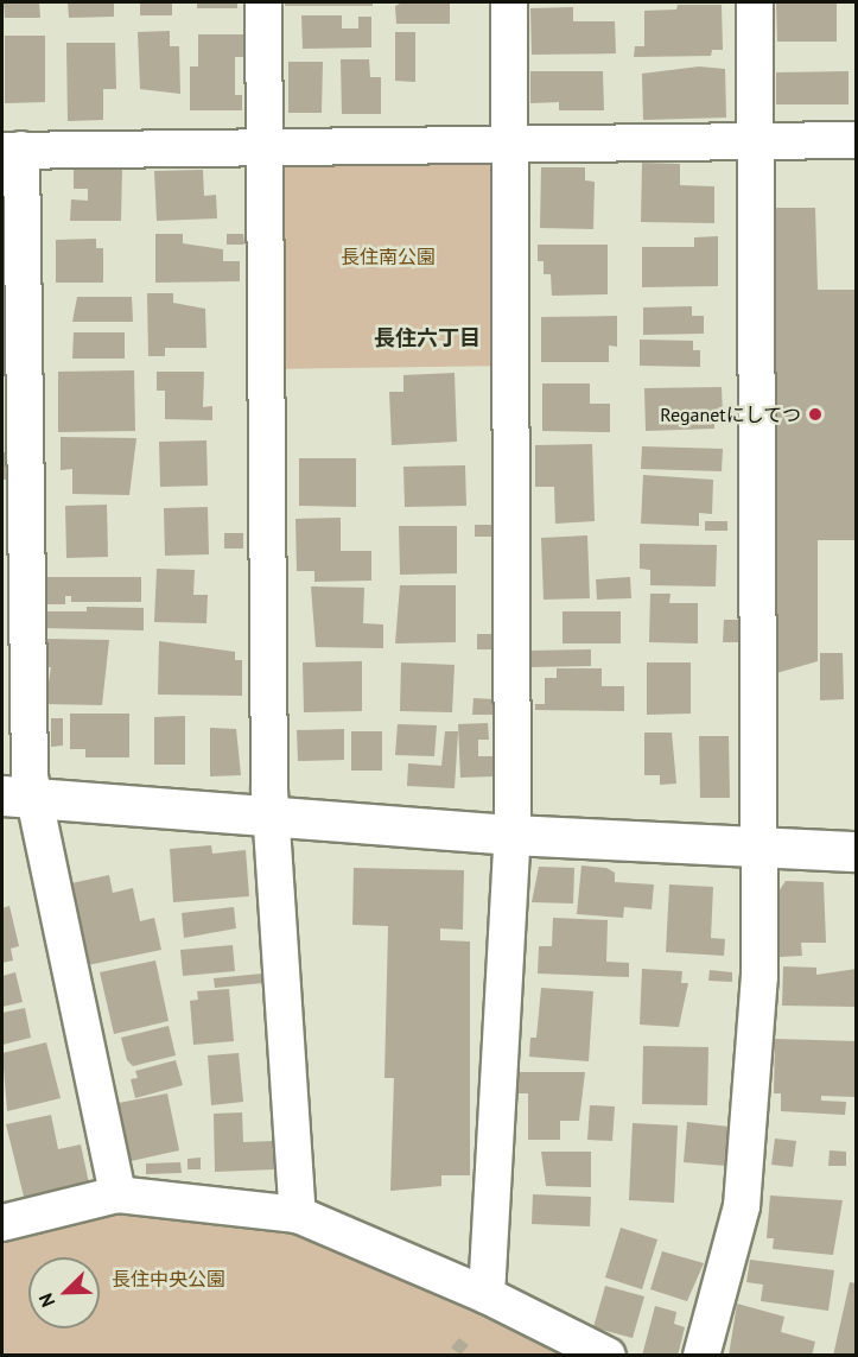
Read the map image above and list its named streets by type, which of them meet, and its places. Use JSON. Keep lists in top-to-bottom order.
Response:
{
  "districts": ["長住六丁目"],
  "parks": ["長住南公園", "長住中央公園"],
  "places": ["Reganetにしてつ"],
  "north": "bottom left"
}
